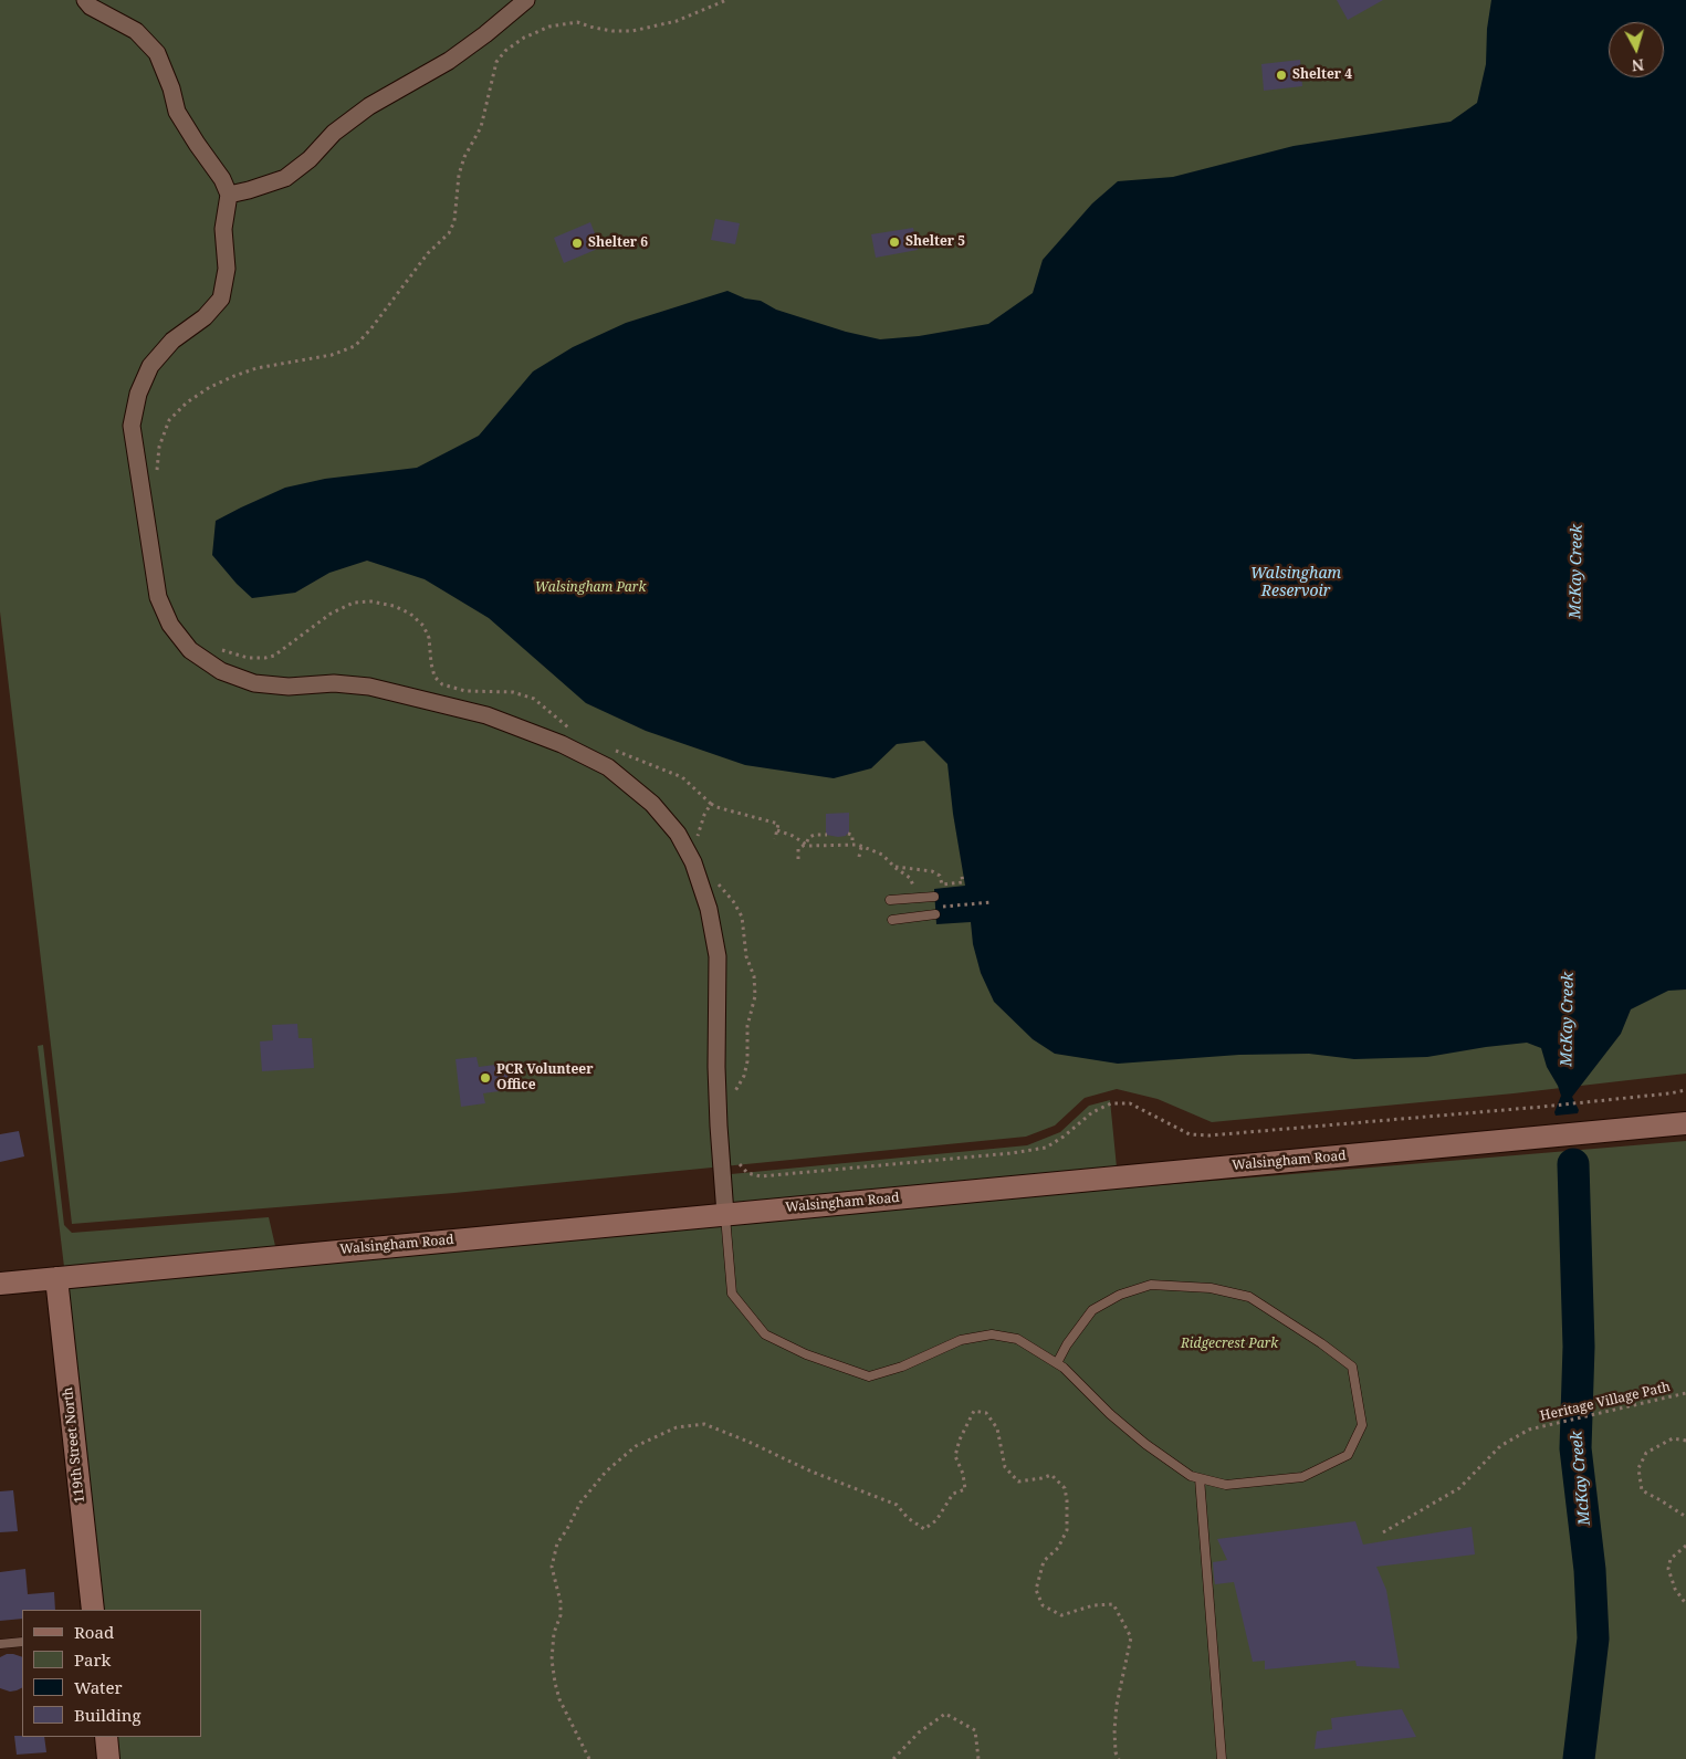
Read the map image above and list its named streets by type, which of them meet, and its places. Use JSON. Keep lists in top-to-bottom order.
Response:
{
  "streets": {
    "street": ["Walsingham Road", "119th Street North"],
    "path": ["Heritage Village Path"]
  },
  "crossings": [
    ["Walsingham Road", "119th Street North"]
  ],
  "water": ["McKay Creek", "Walsingham Reservoir"],
  "parks": ["Walsingham Park", "Ridgecrest Park"],
  "places": [
    "Shelter 4",
    "Shelter 5",
    "Shelter 6",
    "PCR Volunteer Office"
  ],
  "legend": [
    "Road",
    "Park",
    "Water",
    "Building"
  ],
  "north": "bottom"
}
